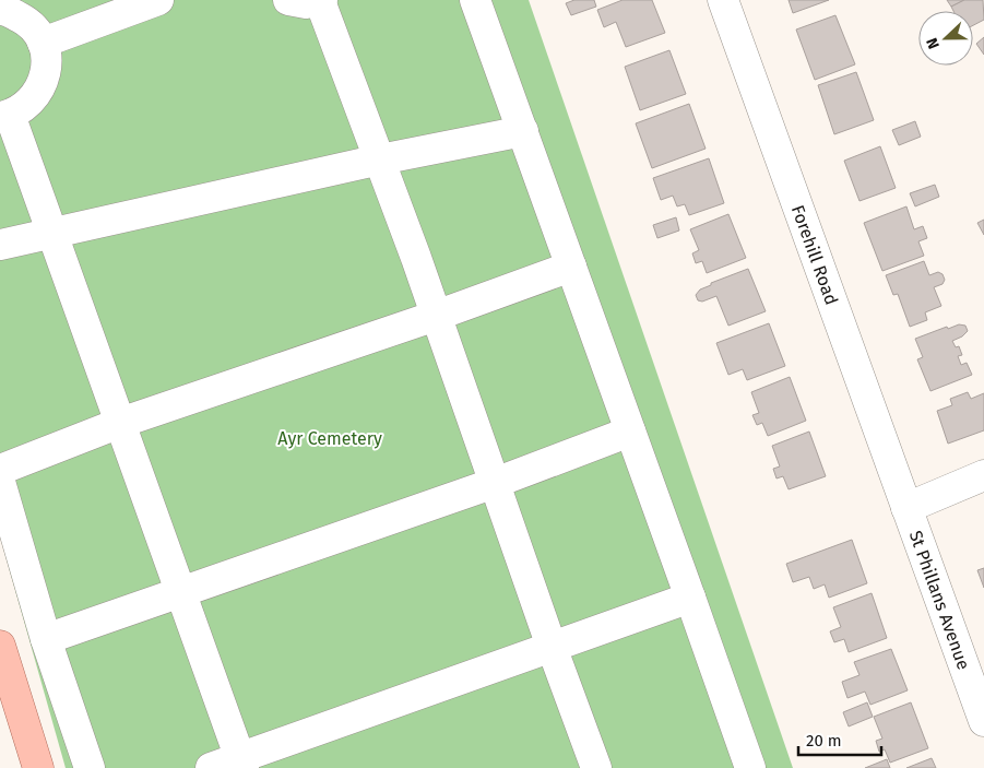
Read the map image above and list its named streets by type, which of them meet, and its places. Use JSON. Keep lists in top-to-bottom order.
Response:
{
  "streets": {
    "street": ["Forehill Road", "St Phillans Avenue"]
  },
  "crossings": [
    ["Forehill Road", "St Phillans Avenue"]
  ],
  "parks": ["Ayr Cemetery"],
  "scale_bar": "20 m",
  "north": "left"
}
